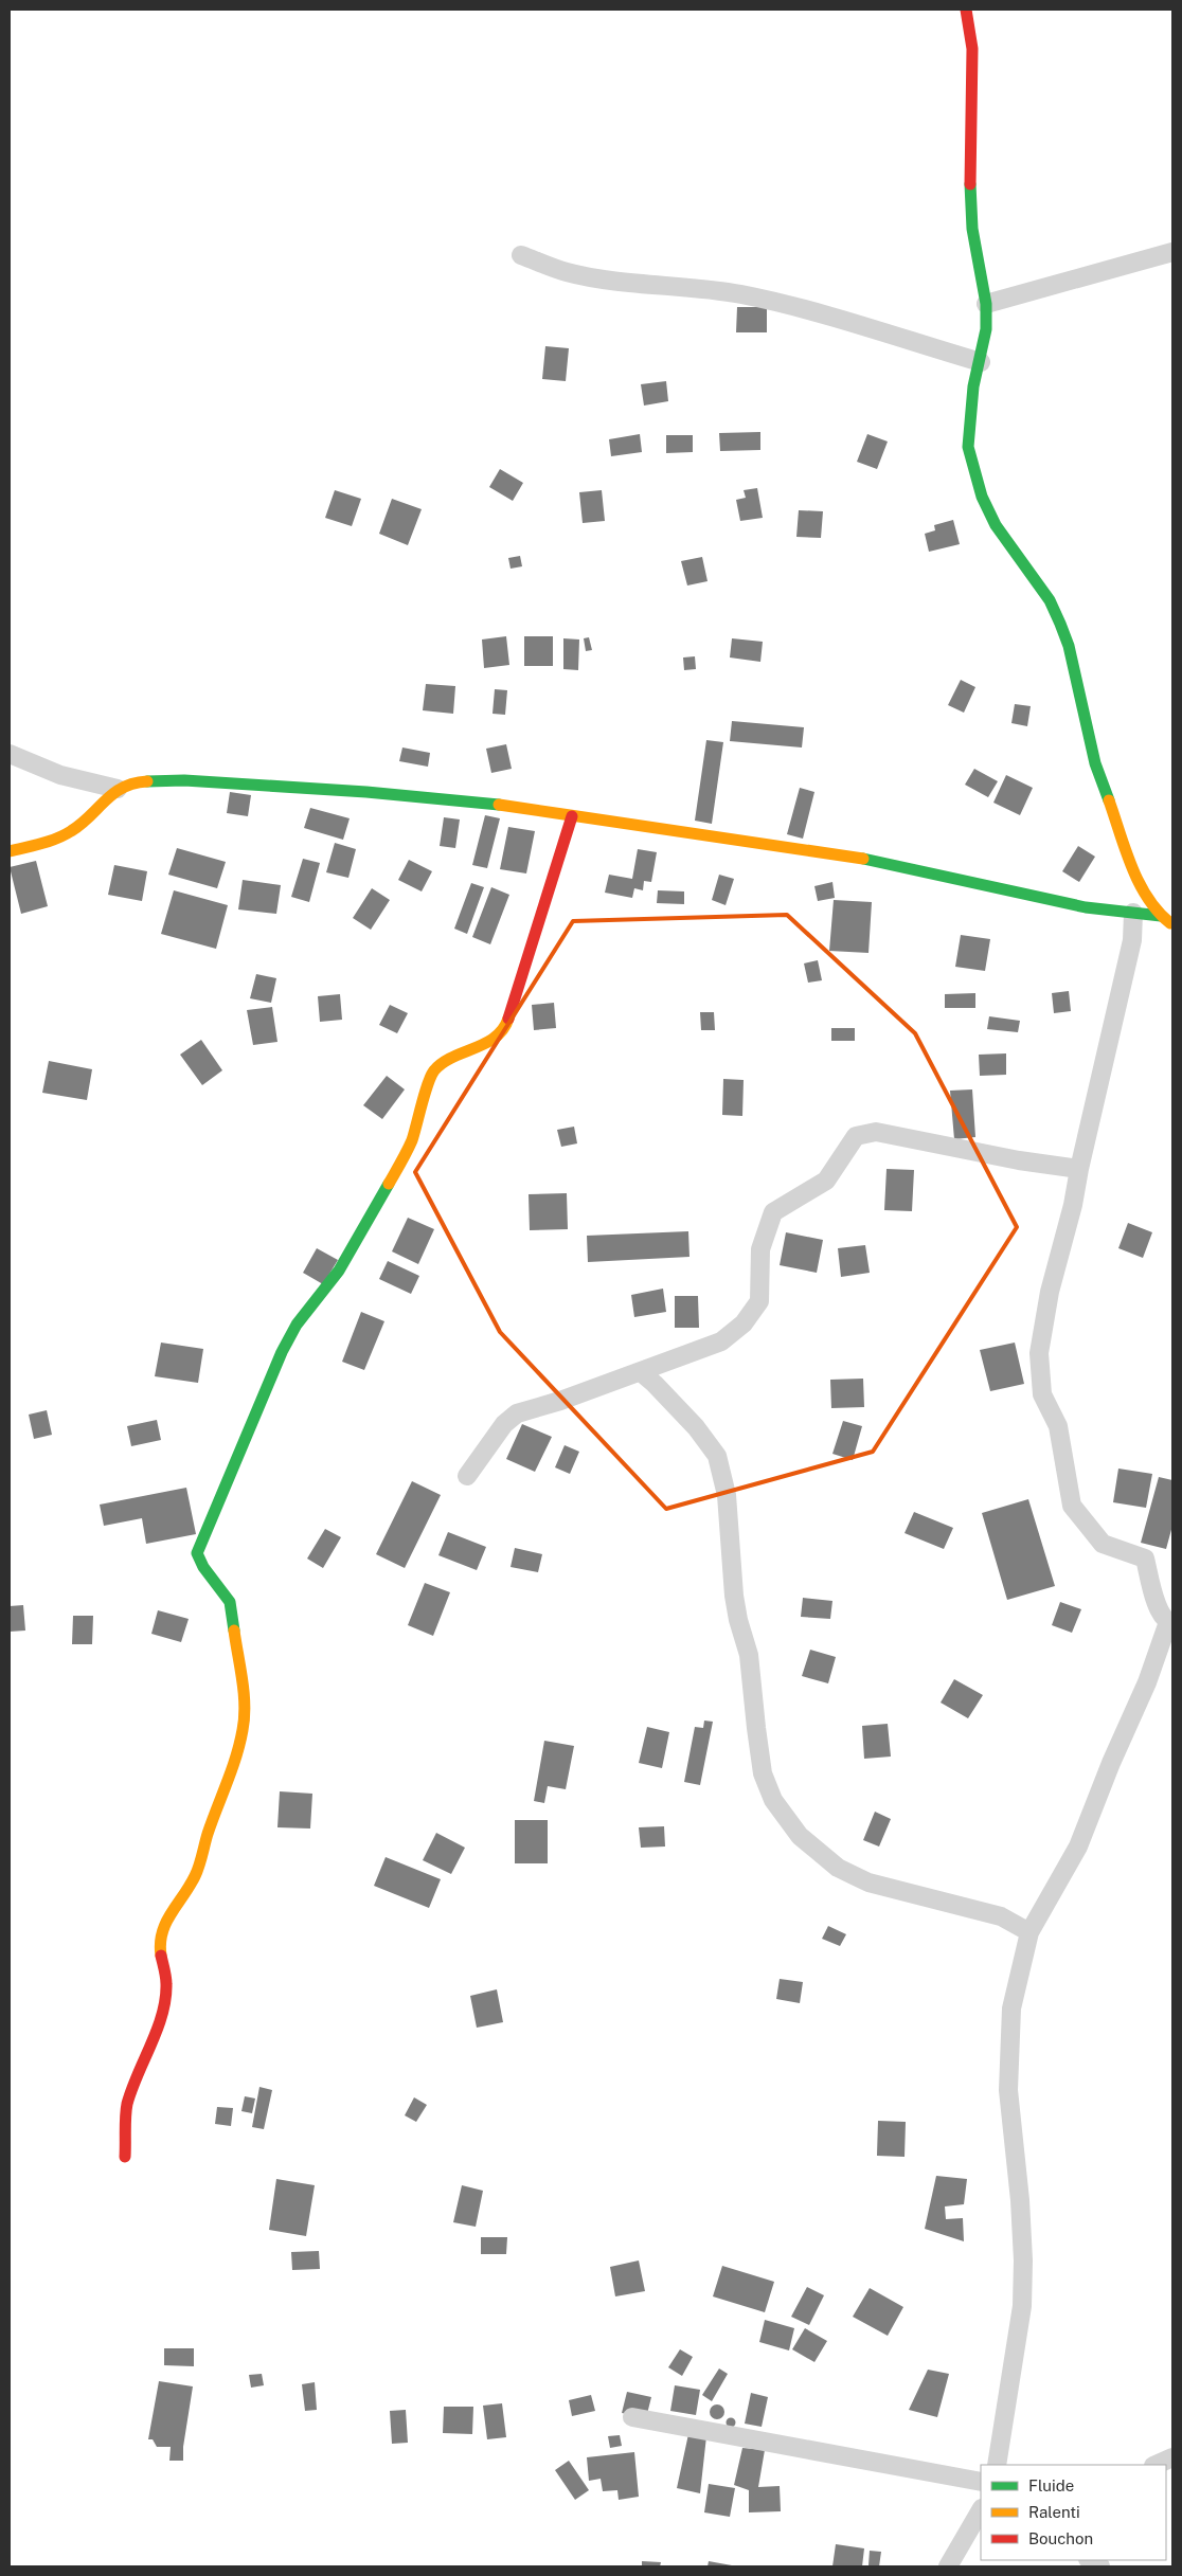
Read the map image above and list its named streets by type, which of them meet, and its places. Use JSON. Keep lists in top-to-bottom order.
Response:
{
  "legend": ["Fluide", "Ralenti", "Bouchon"]
}
